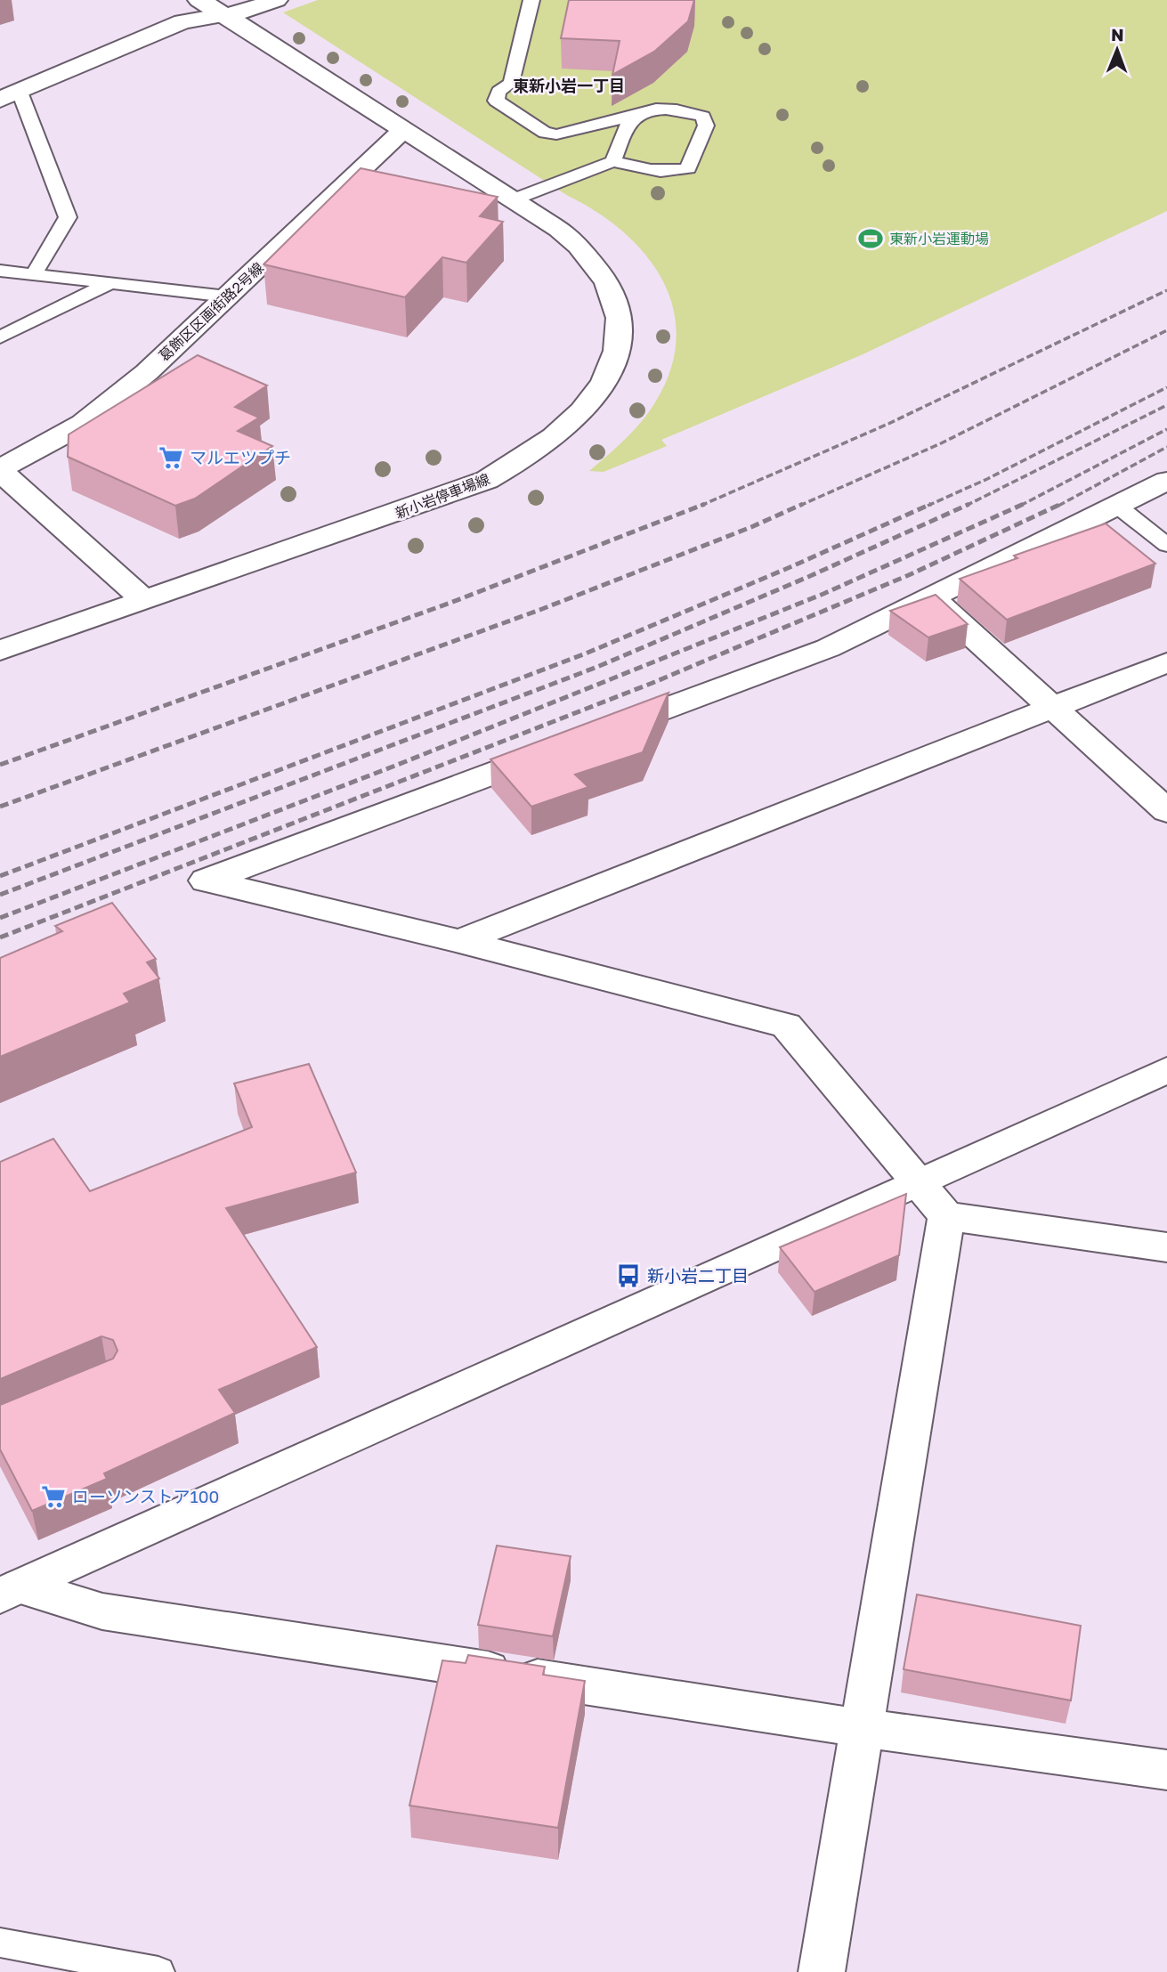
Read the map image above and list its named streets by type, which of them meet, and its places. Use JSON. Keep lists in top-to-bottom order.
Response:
{
  "streets": {
    "street": ["葛飾区区画街路2号線", "新小岩停車場線"]
  },
  "crossings": [
    ["葛飾区区画街路2号線", "新小岩停車場線"]
  ],
  "districts": ["東新小岩一丁目"],
  "places": {
    "sports": ["東新小岩運動場"],
    "supermarket": ["マルエツプチ", "ローソンストア100"],
    "bus stop": ["新小岩二丁目"]
  },
  "north": "top"
}
